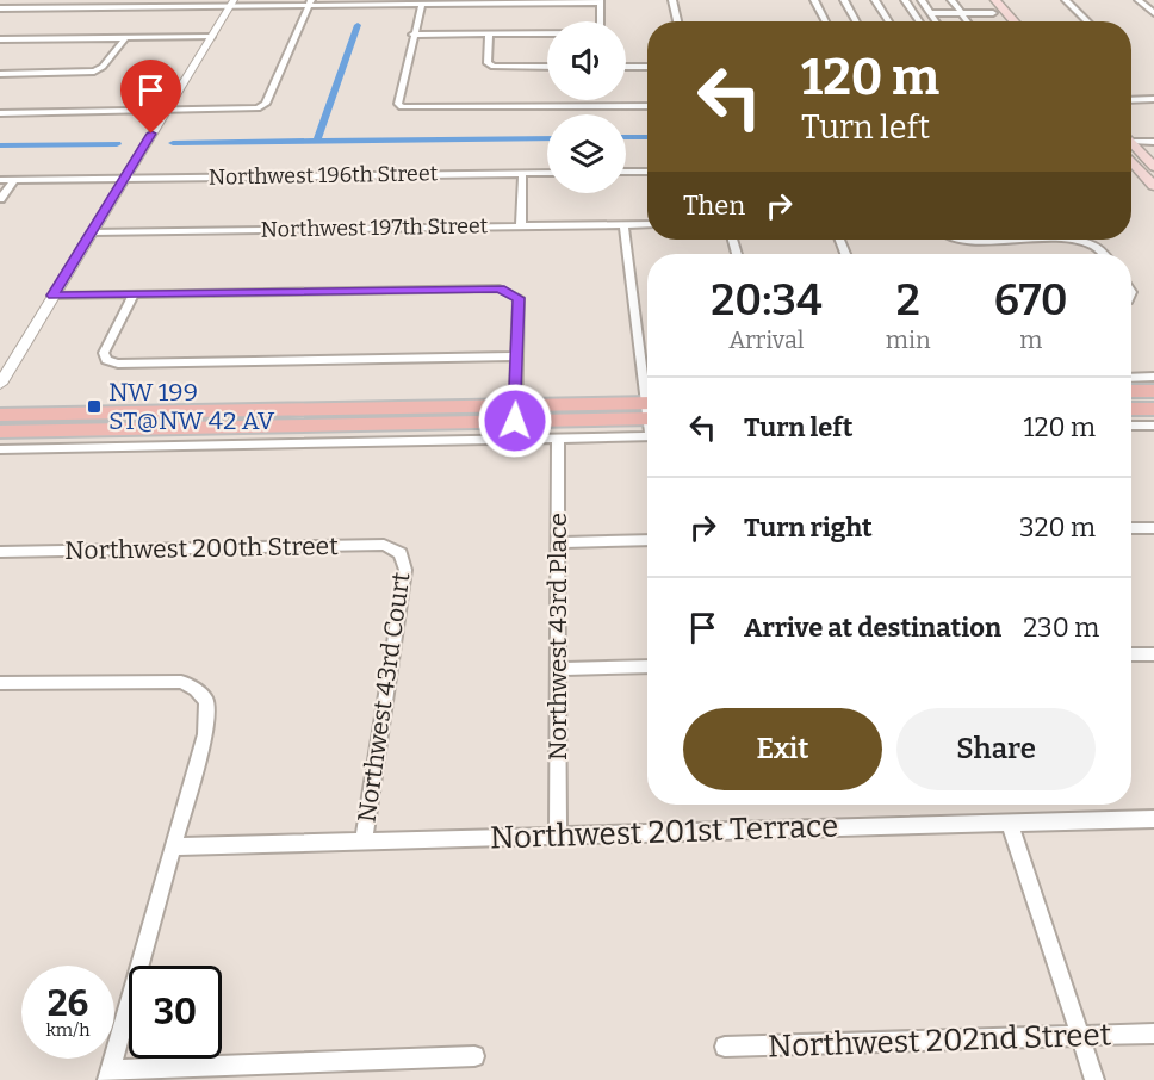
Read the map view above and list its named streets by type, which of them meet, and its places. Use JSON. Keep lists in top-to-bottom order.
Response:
{
  "streets": {
    "street": [
      "Northwest 196th Street",
      "Northwest 197th Street",
      "Northwest 200th Street",
      "Northwest 43rd Place",
      "Northwest 43rd Court",
      "Northwest 201st Terrace",
      "Northwest 202nd Street"
    ]
  },
  "crossings": [
    ["Northwest 200th Street", "Northwest 43rd Court"],
    ["Northwest 43rd Place", "Northwest 201st Terrace"],
    ["Northwest 43rd Court", "Northwest 201st Terrace"]
  ],
  "places": {
    "transit": ["NW 199 ST@NW 42 AV"]
  },
  "page": {
    "turn": ["120 m", "Turn left"],
    "then": "Then",
    "eta": [
      "20:34",
      "Arrival",
      "2",
      "min",
      "670",
      "m"
    ],
    "list": [
      {
        "name": "Turn left",
        "value": "120 m"
      },
      {
        "name": "Turn right",
        "value": "320 m"
      },
      {
        "name": "Arrive at destination",
        "value": "230 m"
      }
    ],
    "buttons": ["Exit", "Share"],
    "speed": "26 km/h",
    "limit": "30"
  }
}
